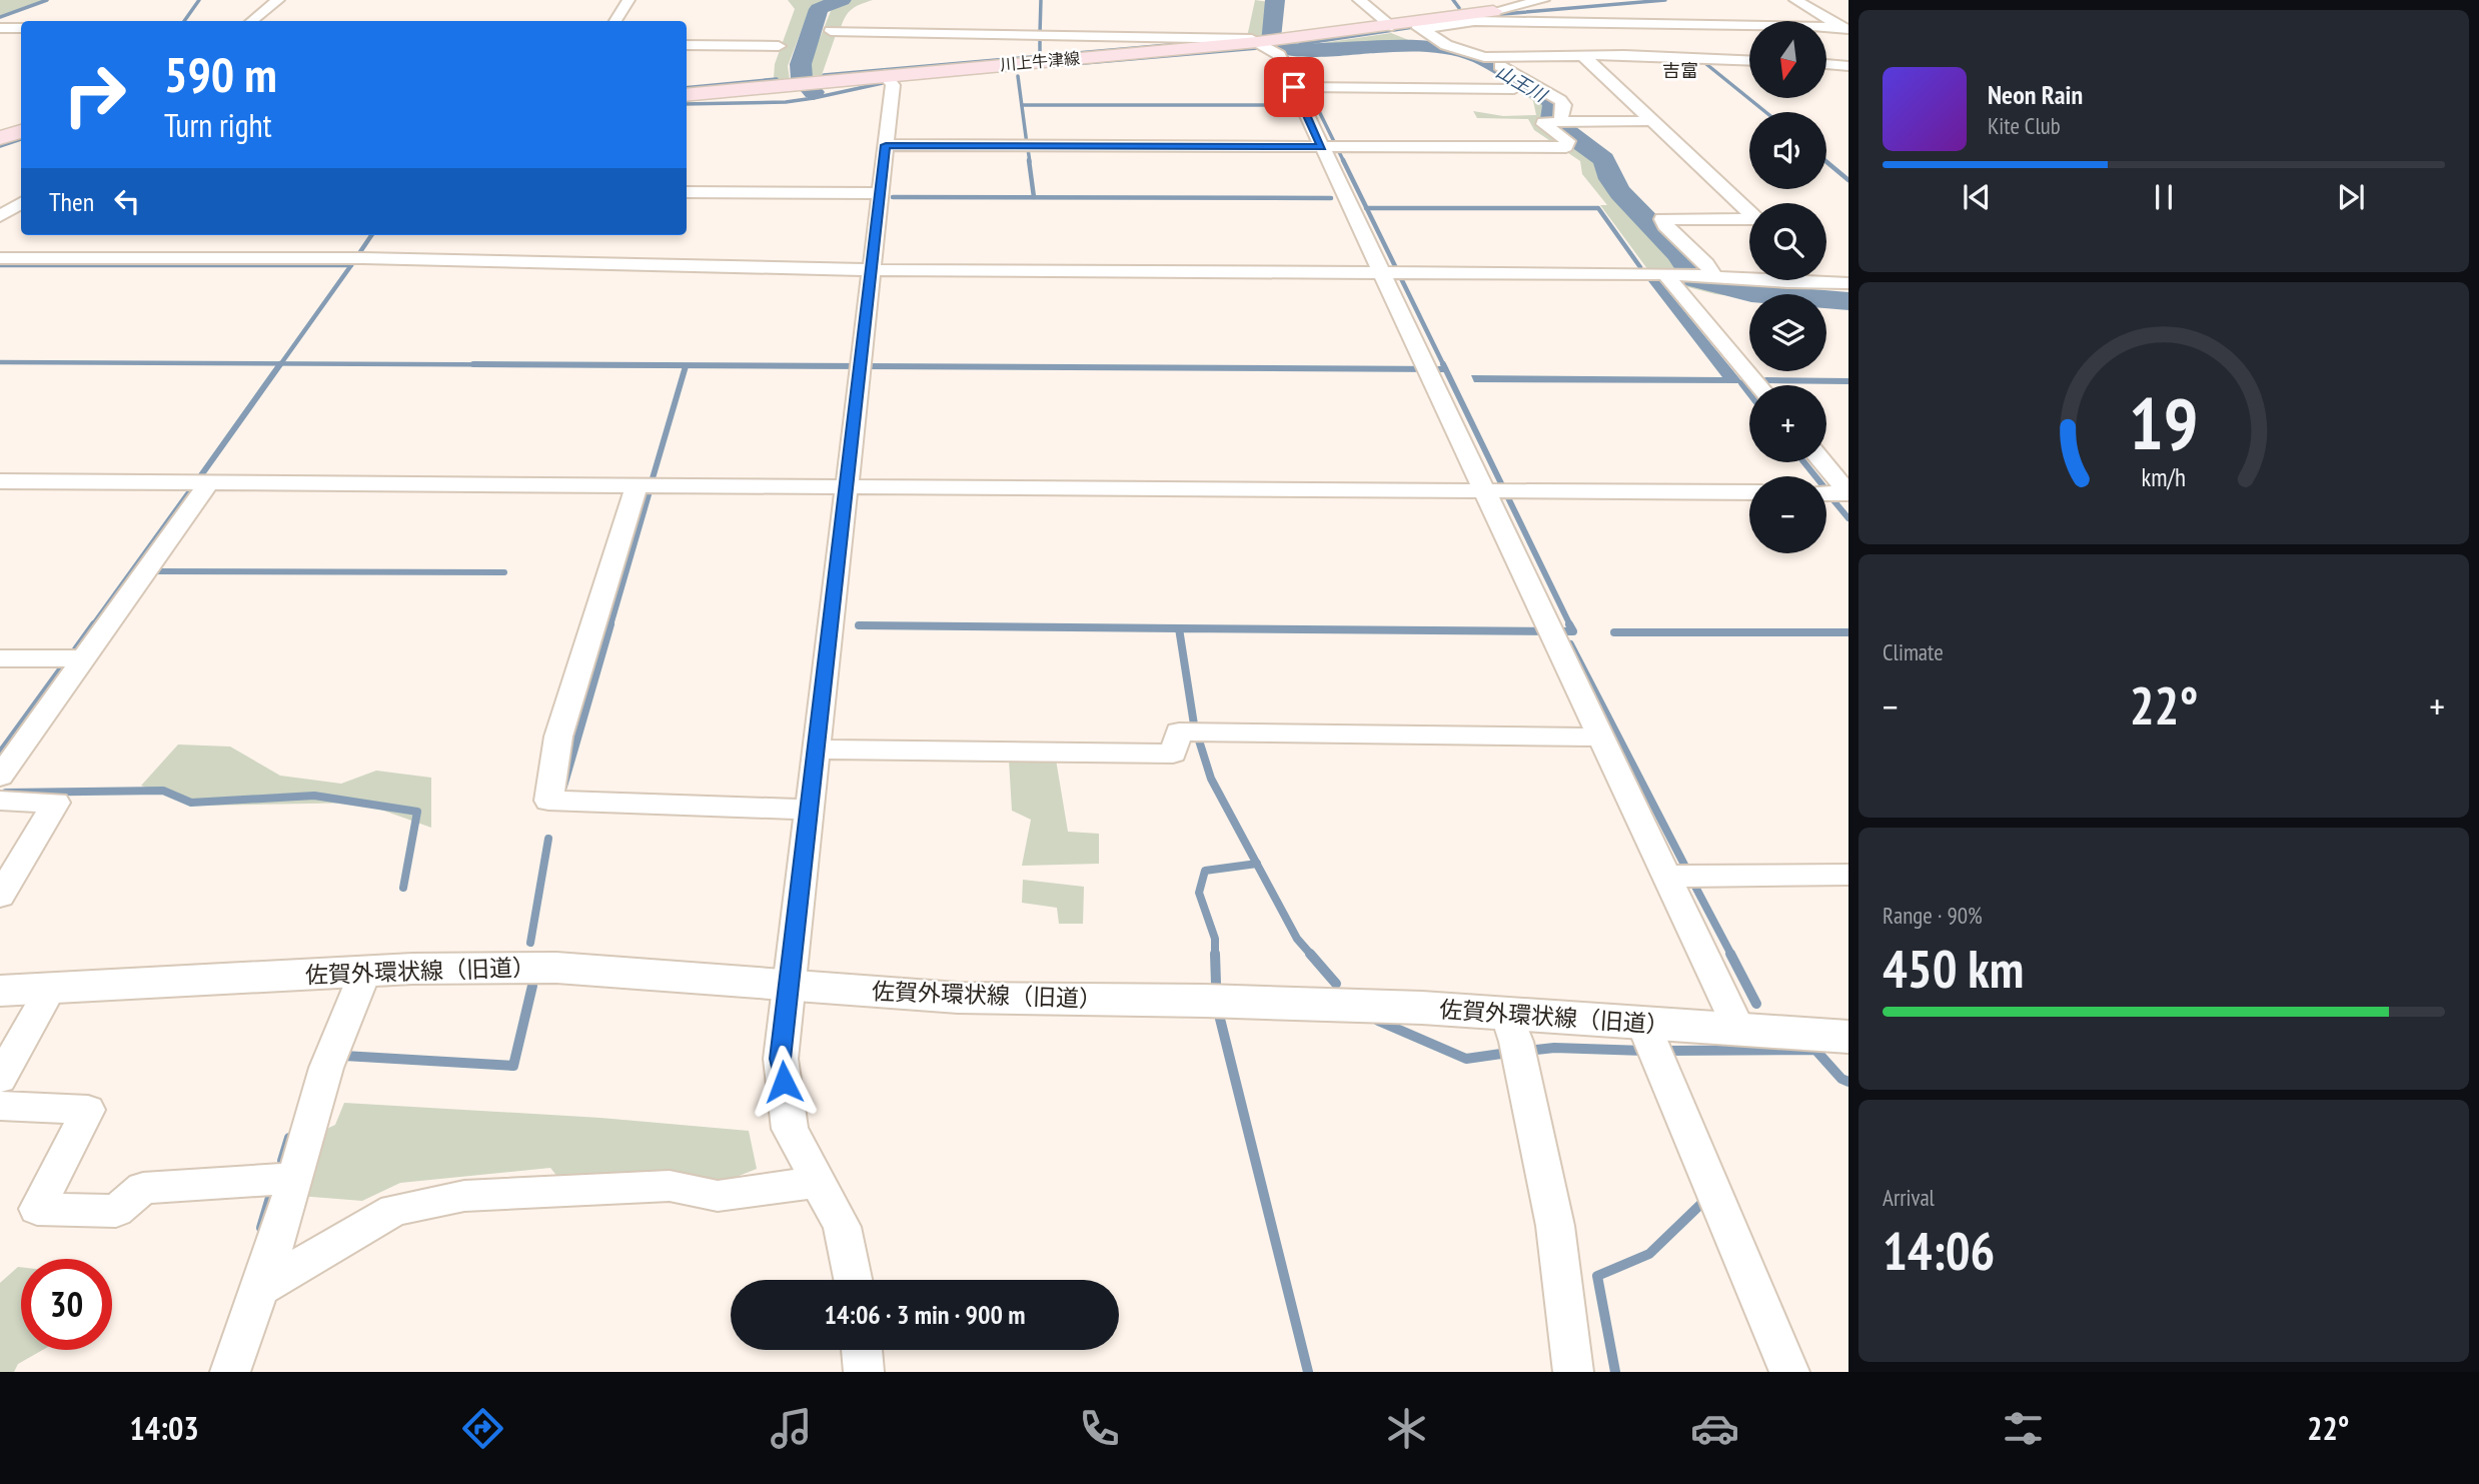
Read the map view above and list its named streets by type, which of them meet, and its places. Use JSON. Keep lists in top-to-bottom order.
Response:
{
  "streets": {
    "main road": ["川上牛津線"],
    "street": ["佐賀外環状線（旧道）"]
  },
  "districts": ["吉富"],
  "water": ["山王川"],
  "north": "bottom",
  "page": {
    "map_buttons": ["+", "−"],
    "turn": ["590 m", "Turn right"],
    "song": ["Neon Rain", "Kite Club"],
    "then": "Then",
    "tile": [
      "Climate",
      ["Range · 90%", "450 km"],
      ["Arrival", "14:06"]
    ],
    "heat": ["−", "22°", "+"],
    "limit": "30",
    "trip": "14:06 · 3 min · 900 m",
    "tabs": ["14:03", "22°"],
    "gauge": ["19", "km/h"]
  }
}
